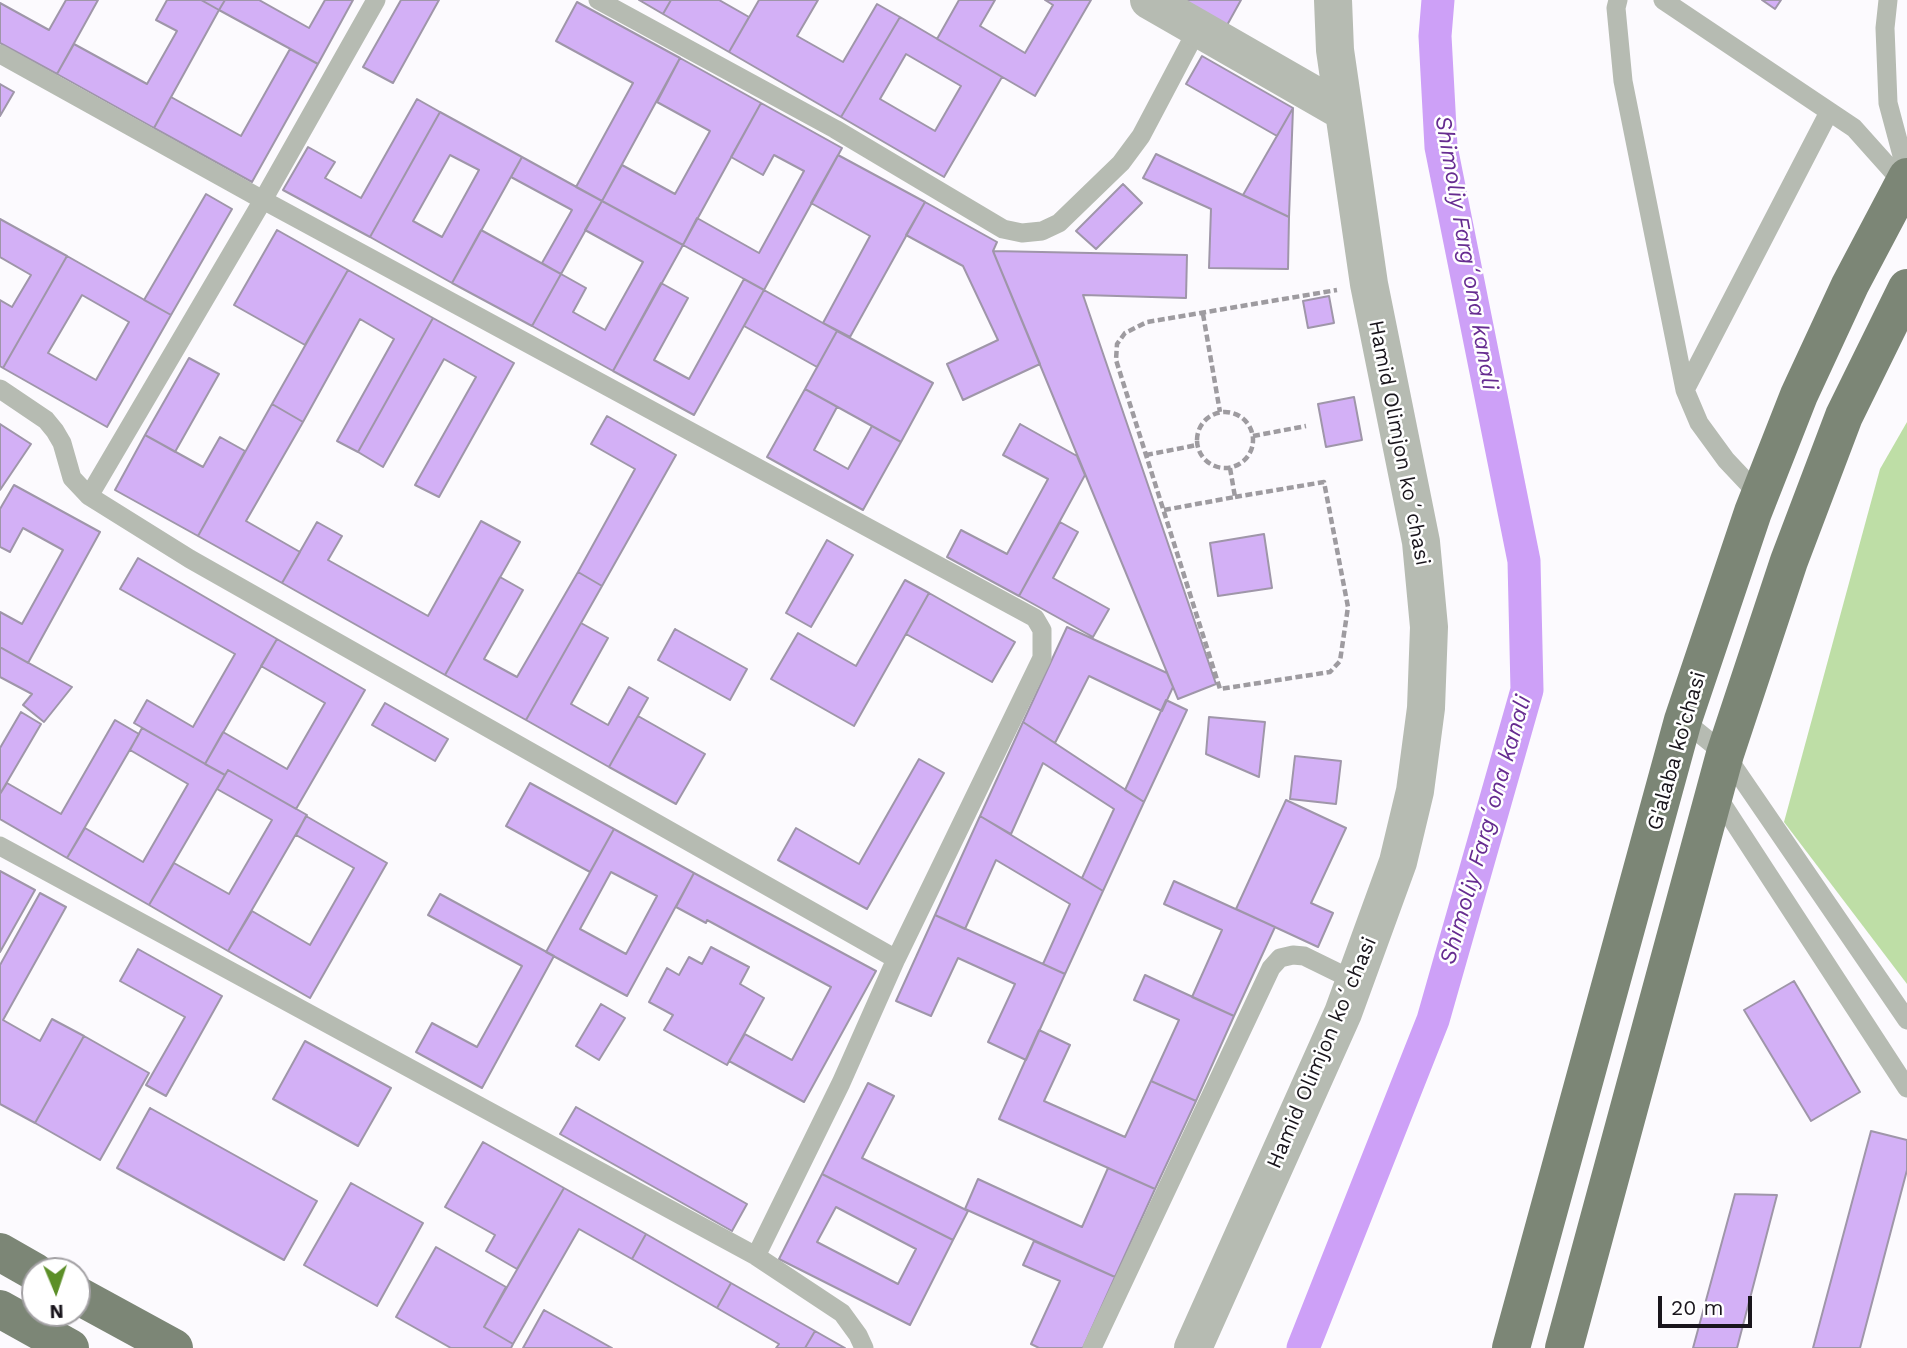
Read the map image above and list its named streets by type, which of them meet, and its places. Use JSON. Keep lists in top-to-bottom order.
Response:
{
  "streets": {
    "main road": ["G'alaba ko'chasi"],
    "street": ["Hamid Olimjon koʻchasi"]
  },
  "water": ["Shimoliy Fargʻona kanali"],
  "scale_bar": "20 m",
  "north": "bottom"
}
